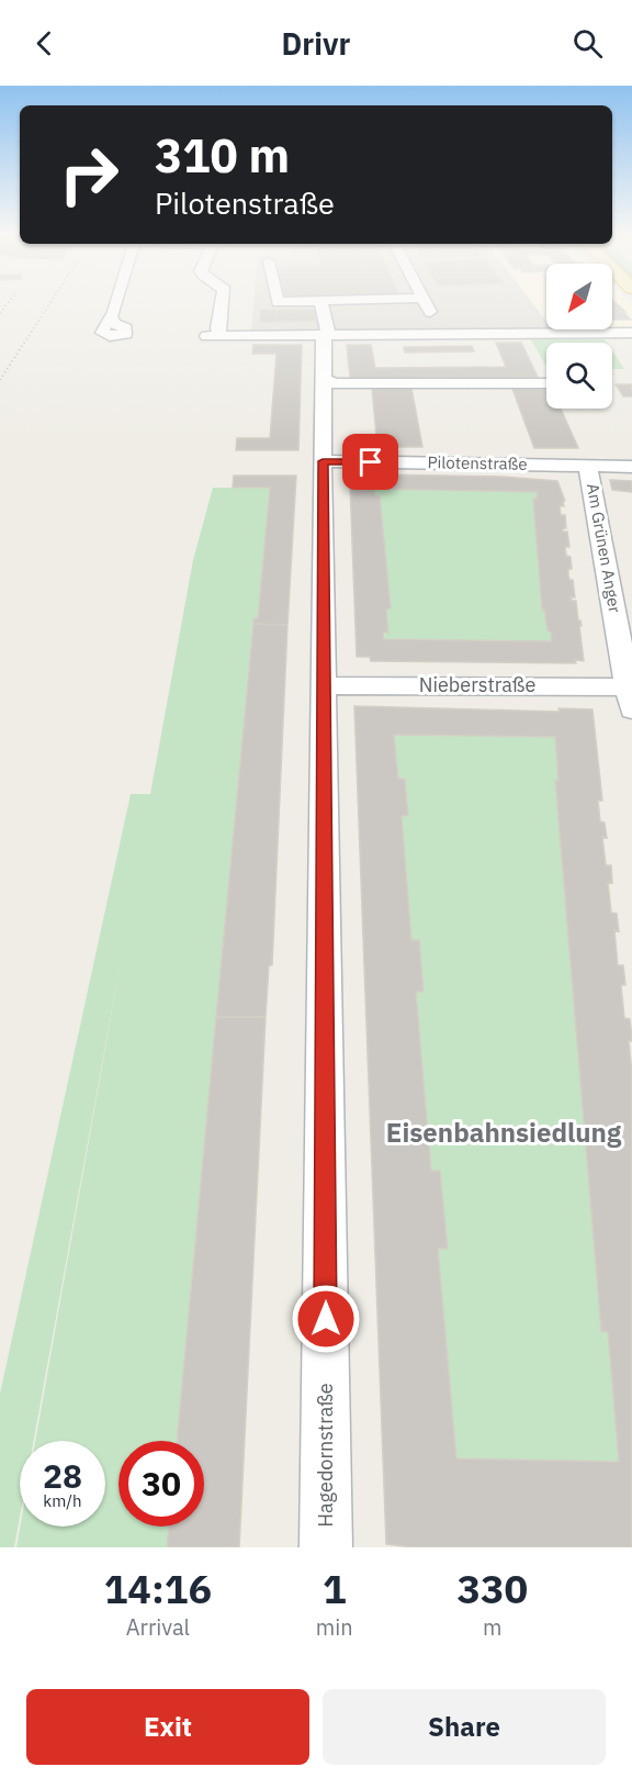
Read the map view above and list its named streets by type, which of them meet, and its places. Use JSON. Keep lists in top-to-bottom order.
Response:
{
  "streets": {
    "street": [
      "Pilotenstraße",
      "Am Grünen Anger",
      "Nieberstraße",
      "Hagedornstraße"
    ]
  },
  "crossings": [
    ["Pilotenstraße", "Am Grünen Anger"],
    ["Pilotenstraße", "Hagedornstraße"],
    ["Am Grünen Anger", "Nieberstraße"],
    ["Nieberstraße", "Hagedornstraße"]
  ],
  "districts": ["Eisenbahnsiedlung"],
  "north": "bottom left",
  "page": {
    "header": "Drivr",
    "turn": ["310 m", "Pilotenstraße"],
    "speed": "28 km/h",
    "limit": "30",
    "eta": [
      "14:16",
      "Arrival",
      "1",
      "min",
      "330",
      "m"
    ],
    "buttons": ["Exit", "Share"]
  }
}
